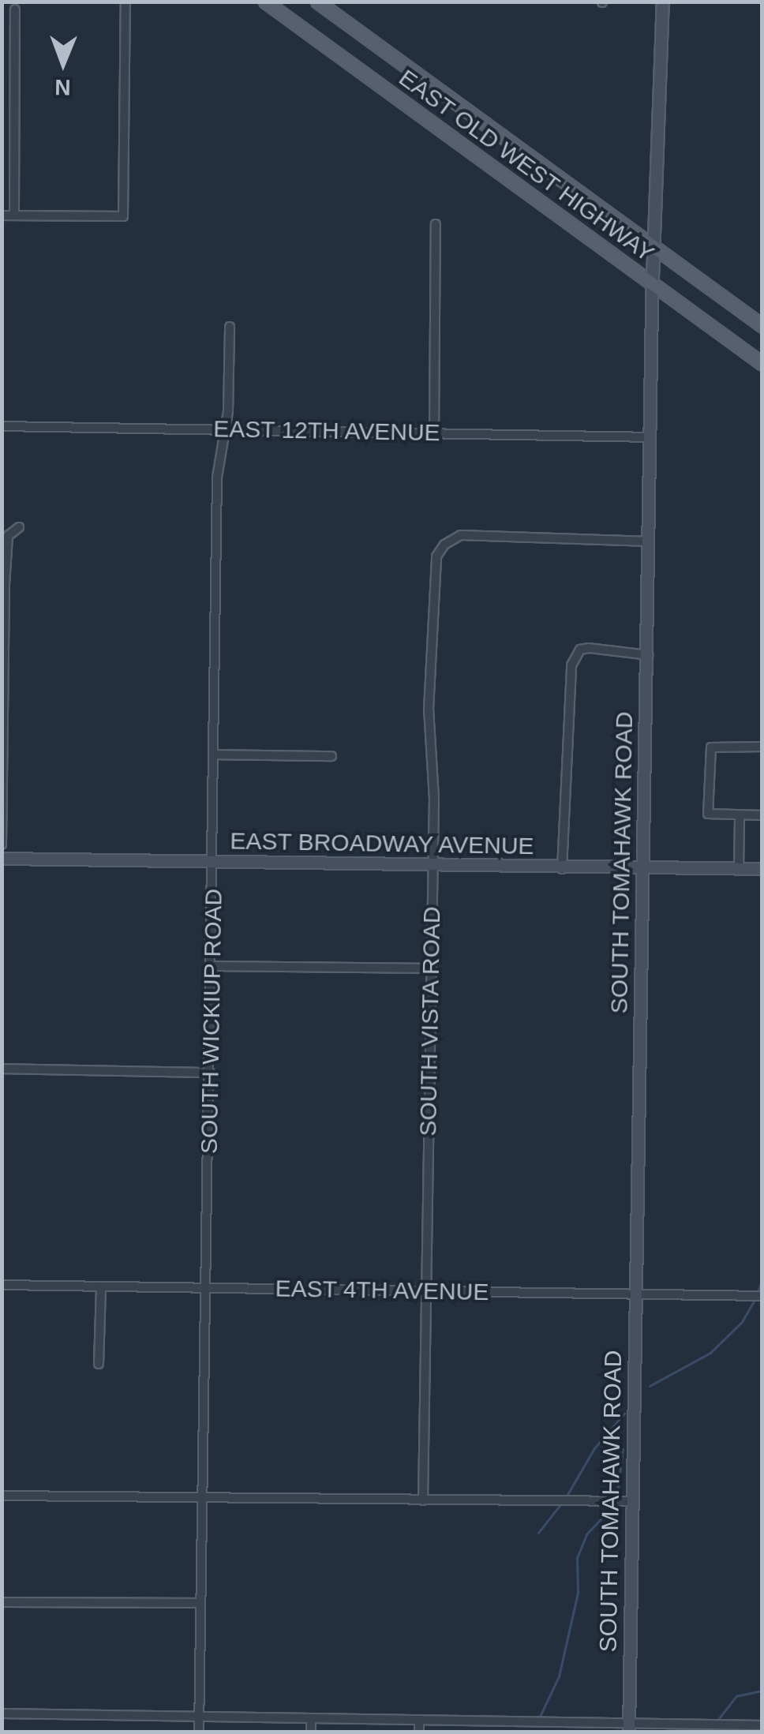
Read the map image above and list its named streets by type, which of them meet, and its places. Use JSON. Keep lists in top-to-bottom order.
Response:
{
  "streets": {
    "main road": ["EAST OLD WEST HIGHWAY", "EAST BROADWAY AVENUE", "SOUTH TOMAHAWK ROAD"],
    "street": [
      "EAST 12TH AVENUE",
      "SOUTH WICKIUP ROAD",
      "SOUTH VISTA ROAD",
      "EAST 4TH AVENUE"
    ]
  },
  "crossings": [
    ["EAST OLD WEST HIGHWAY", "SOUTH TOMAHAWK ROAD"],
    ["EAST 12TH AVENUE", "SOUTH TOMAHAWK ROAD"],
    ["EAST 12TH AVENUE", "SOUTH WICKIUP ROAD"],
    ["EAST BROADWAY AVENUE", "SOUTH TOMAHAWK ROAD"],
    ["EAST BROADWAY AVENUE", "SOUTH WICKIUP ROAD"],
    ["EAST BROADWAY AVENUE", "SOUTH VISTA ROAD"],
    ["SOUTH TOMAHAWK ROAD", "SOUTH VISTA ROAD"],
    ["SOUTH TOMAHAWK ROAD", "EAST 4TH AVENUE"],
    ["SOUTH WICKIUP ROAD", "EAST 4TH AVENUE"],
    ["SOUTH VISTA ROAD", "EAST 4TH AVENUE"]
  ],
  "north": "bottom"
}
